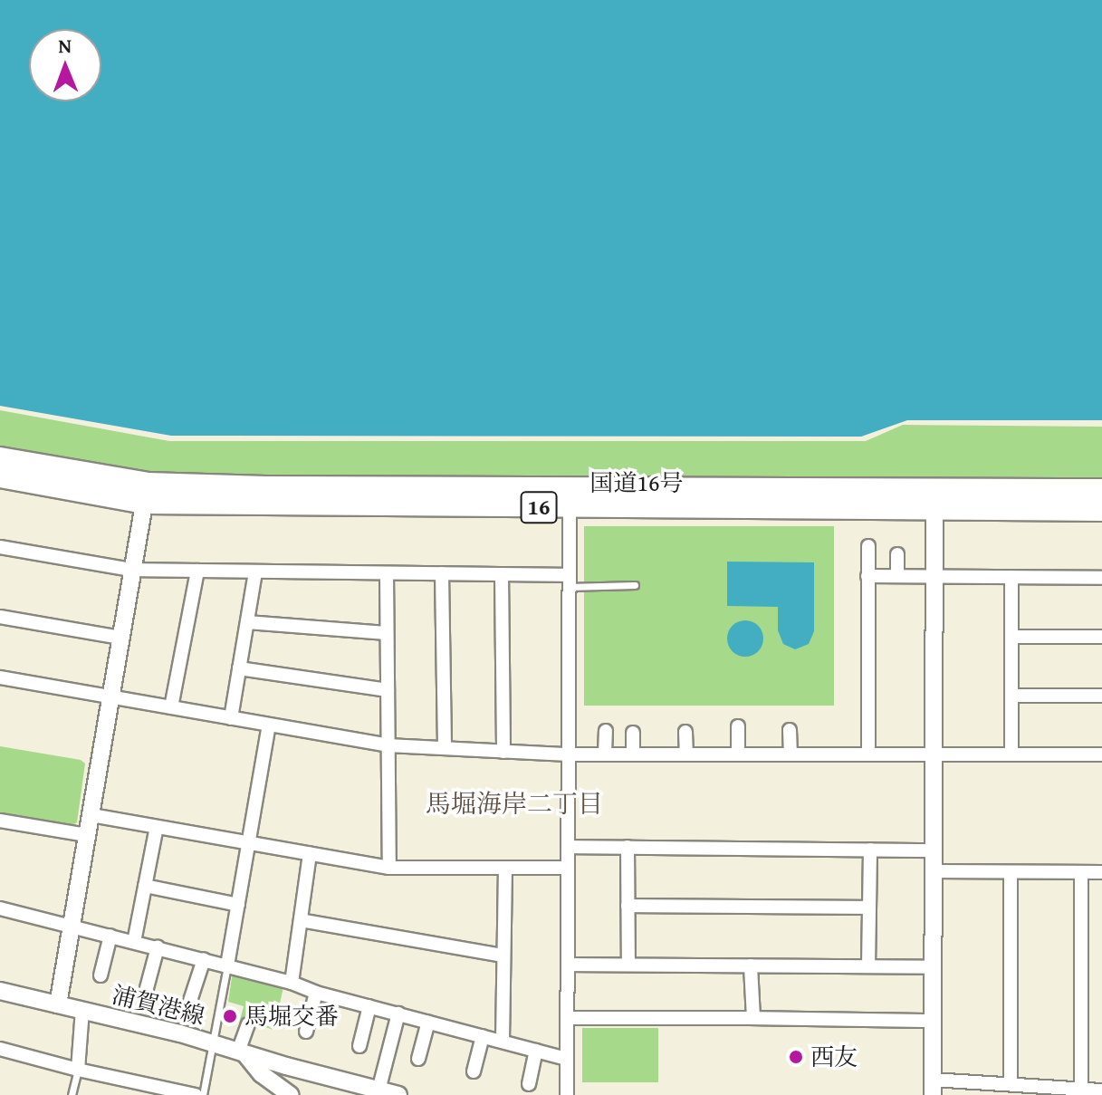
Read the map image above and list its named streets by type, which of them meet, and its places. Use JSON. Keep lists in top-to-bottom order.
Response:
{
  "streets": {
    "highway": ["国道16号", "16"],
    "street": ["浦賀港線"]
  },
  "districts": ["馬堀海岸二丁目"],
  "places": ["馬堀交番", "西友"],
  "north": "top"
}
